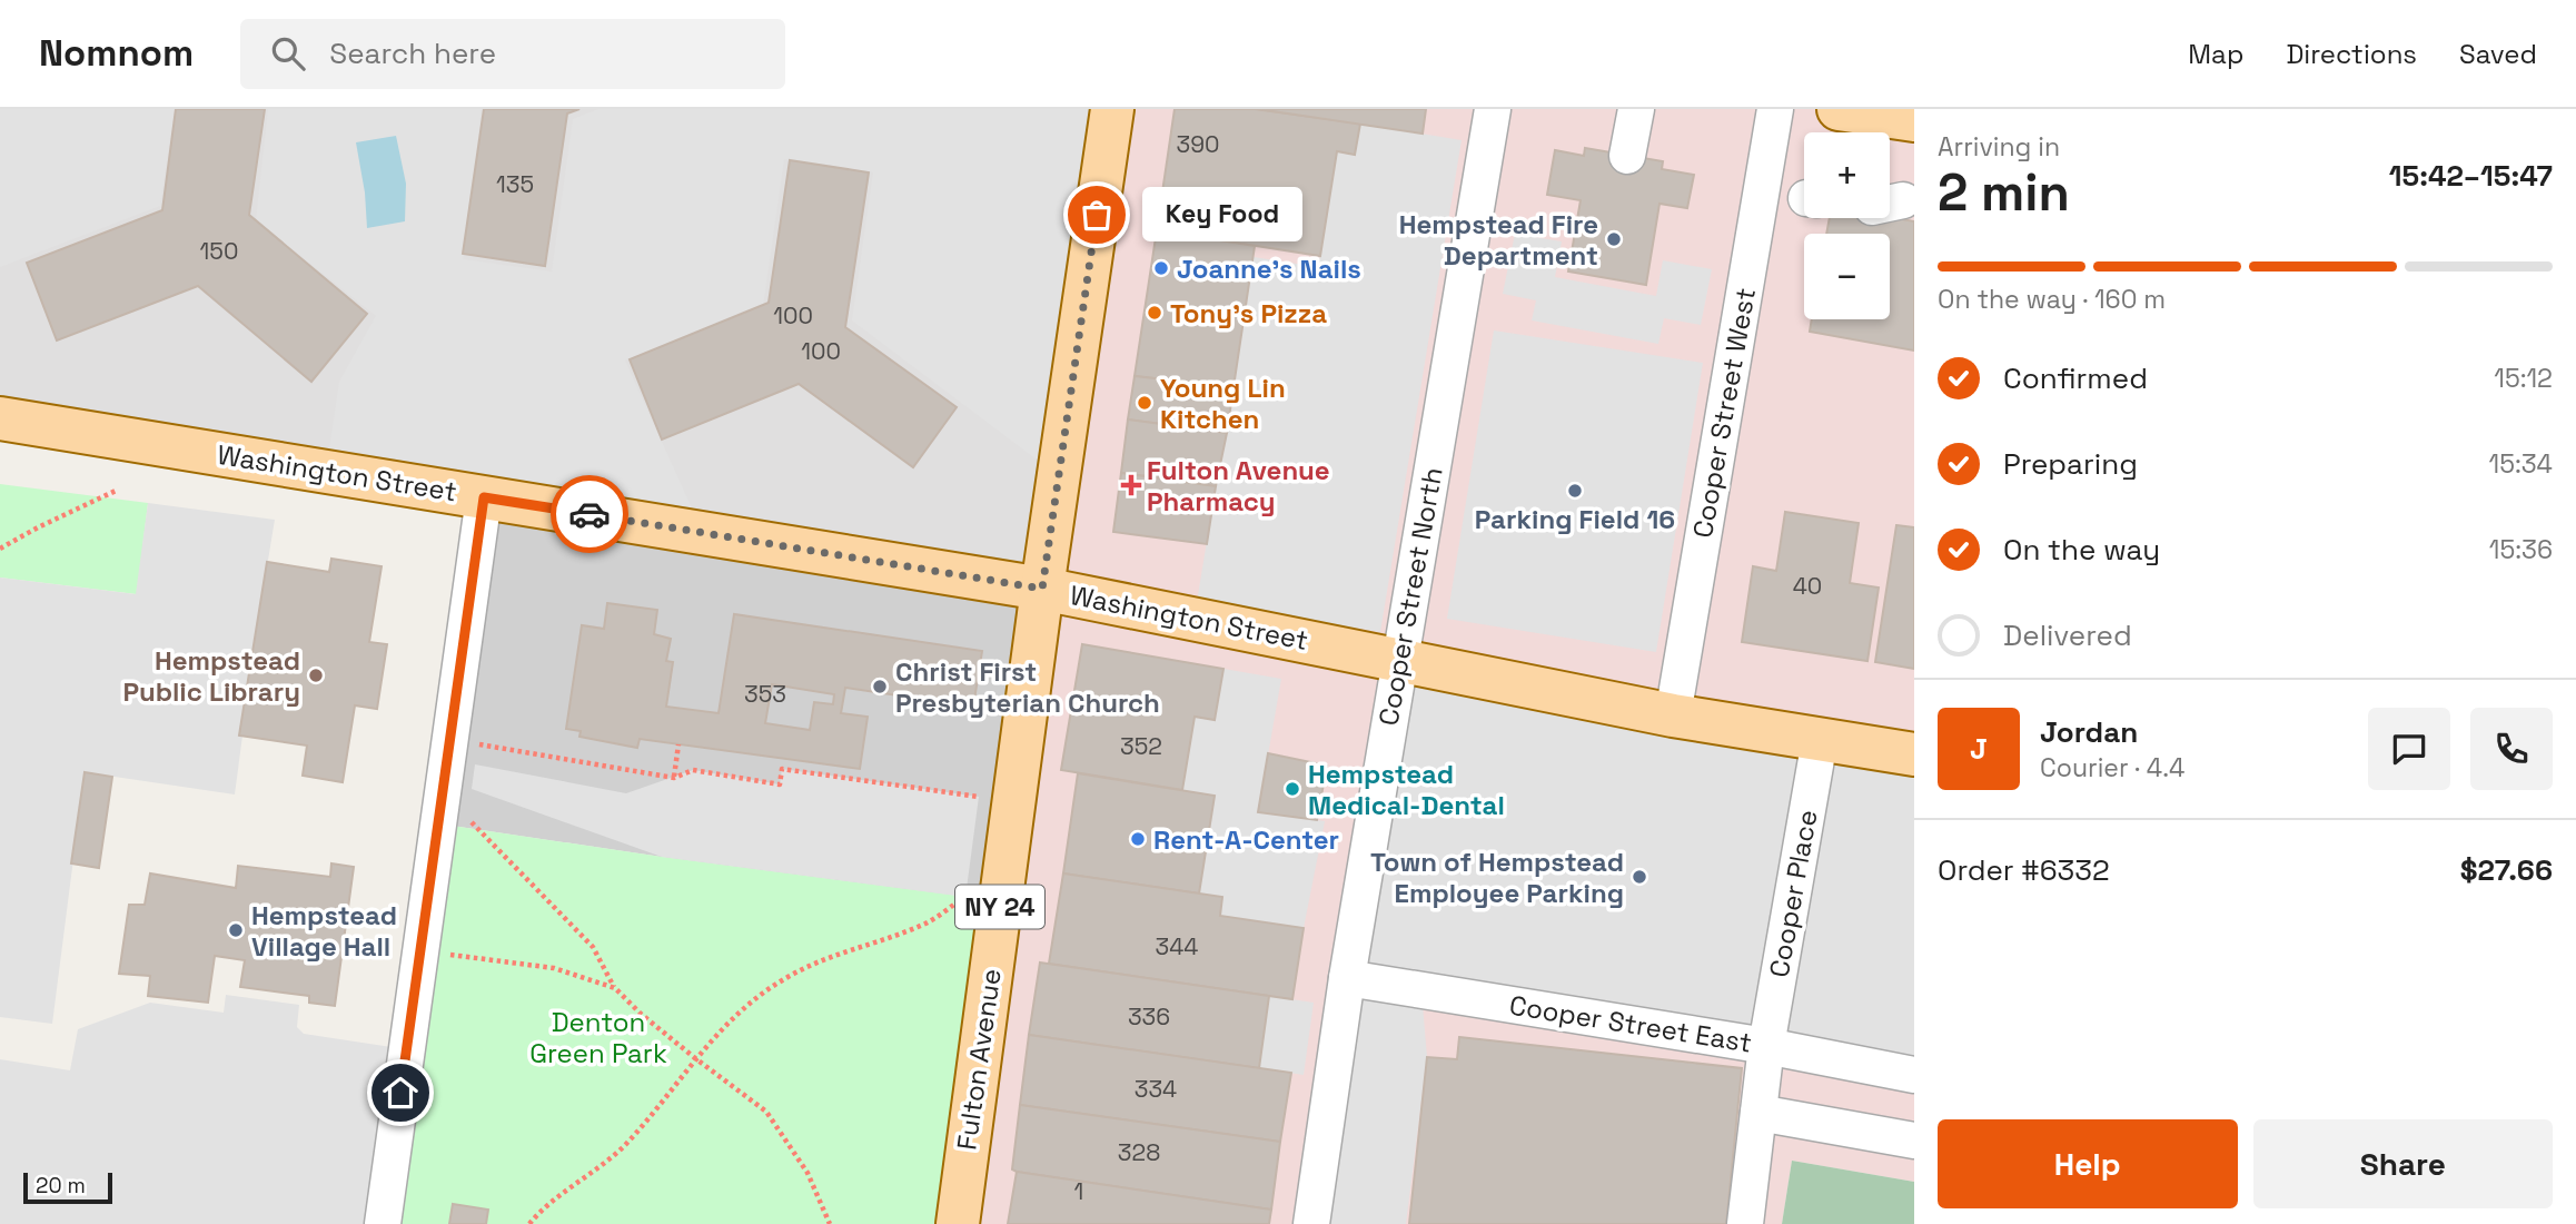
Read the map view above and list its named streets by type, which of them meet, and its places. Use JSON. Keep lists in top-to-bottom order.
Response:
{
  "streets": {
    "main road": ["Washington Street", "NY 24", "Fulton Avenue"],
    "street": [
      "Cooper Street West",
      "Cooper Street North",
      "Cooper Place",
      "Cooper Street East"
    ]
  },
  "crossings": [
    ["Cooper Street West", "Washington Street"],
    ["Washington Street", "Cooper Street North"],
    ["Washington Street", "Cooper Place"],
    ["Washington Street", "Fulton Avenue"],
    ["Cooper Street North", "Cooper Street East"],
    ["Cooper Place", "Cooper Street East"]
  ],
  "parks": ["Denton Green Park"],
  "places": {
    "other": [
      "Key Food",
      "Hempstead Fire Department",
      "Joanne's Nails",
      "Tony's Pizza",
      "Young Lin Kitchen",
      "Parking Field 16",
      "Hempstead Public Library",
      "Christ First Presbyterian Church",
      "Hempstead Medical-Dental",
      "Rent-A-Center",
      "Town of Hempstead Employee Parking",
      "Hempstead Village Hall"
    ],
    "health": ["Fulton Avenue Pharmacy"]
  },
  "house_numbers": [
    "390",
    "135",
    "150",
    "100",
    "100",
    "40",
    "353",
    "352",
    "344",
    "336",
    "334",
    "328",
    "1"
  ],
  "scale_bar": "20 m",
  "page": {
    "header": "Nomnom",
    "search": "Search here",
    "nav": ["Map", "Directions", "Saved"],
    "heading": ["2 min", "Arriving in", "15:42–15:47"],
    "panel": [
      "Jordan",
      "Courier · 4.4",
      "Order #6332",
      "$27.66"
    ],
    "map_buttons": ["+", "−"],
    "bubble": "Key Food",
    "bar": "On the way · 160 m",
    "list": [
      ["Confirmed", "15:12"],
      ["Preparing", "15:34"],
      ["On the way", "15:36"],
      "Delivered"
    ],
    "round": "J",
    "buttons": ["Help", "Share"],
    "scale": "20 m"
  }
}
